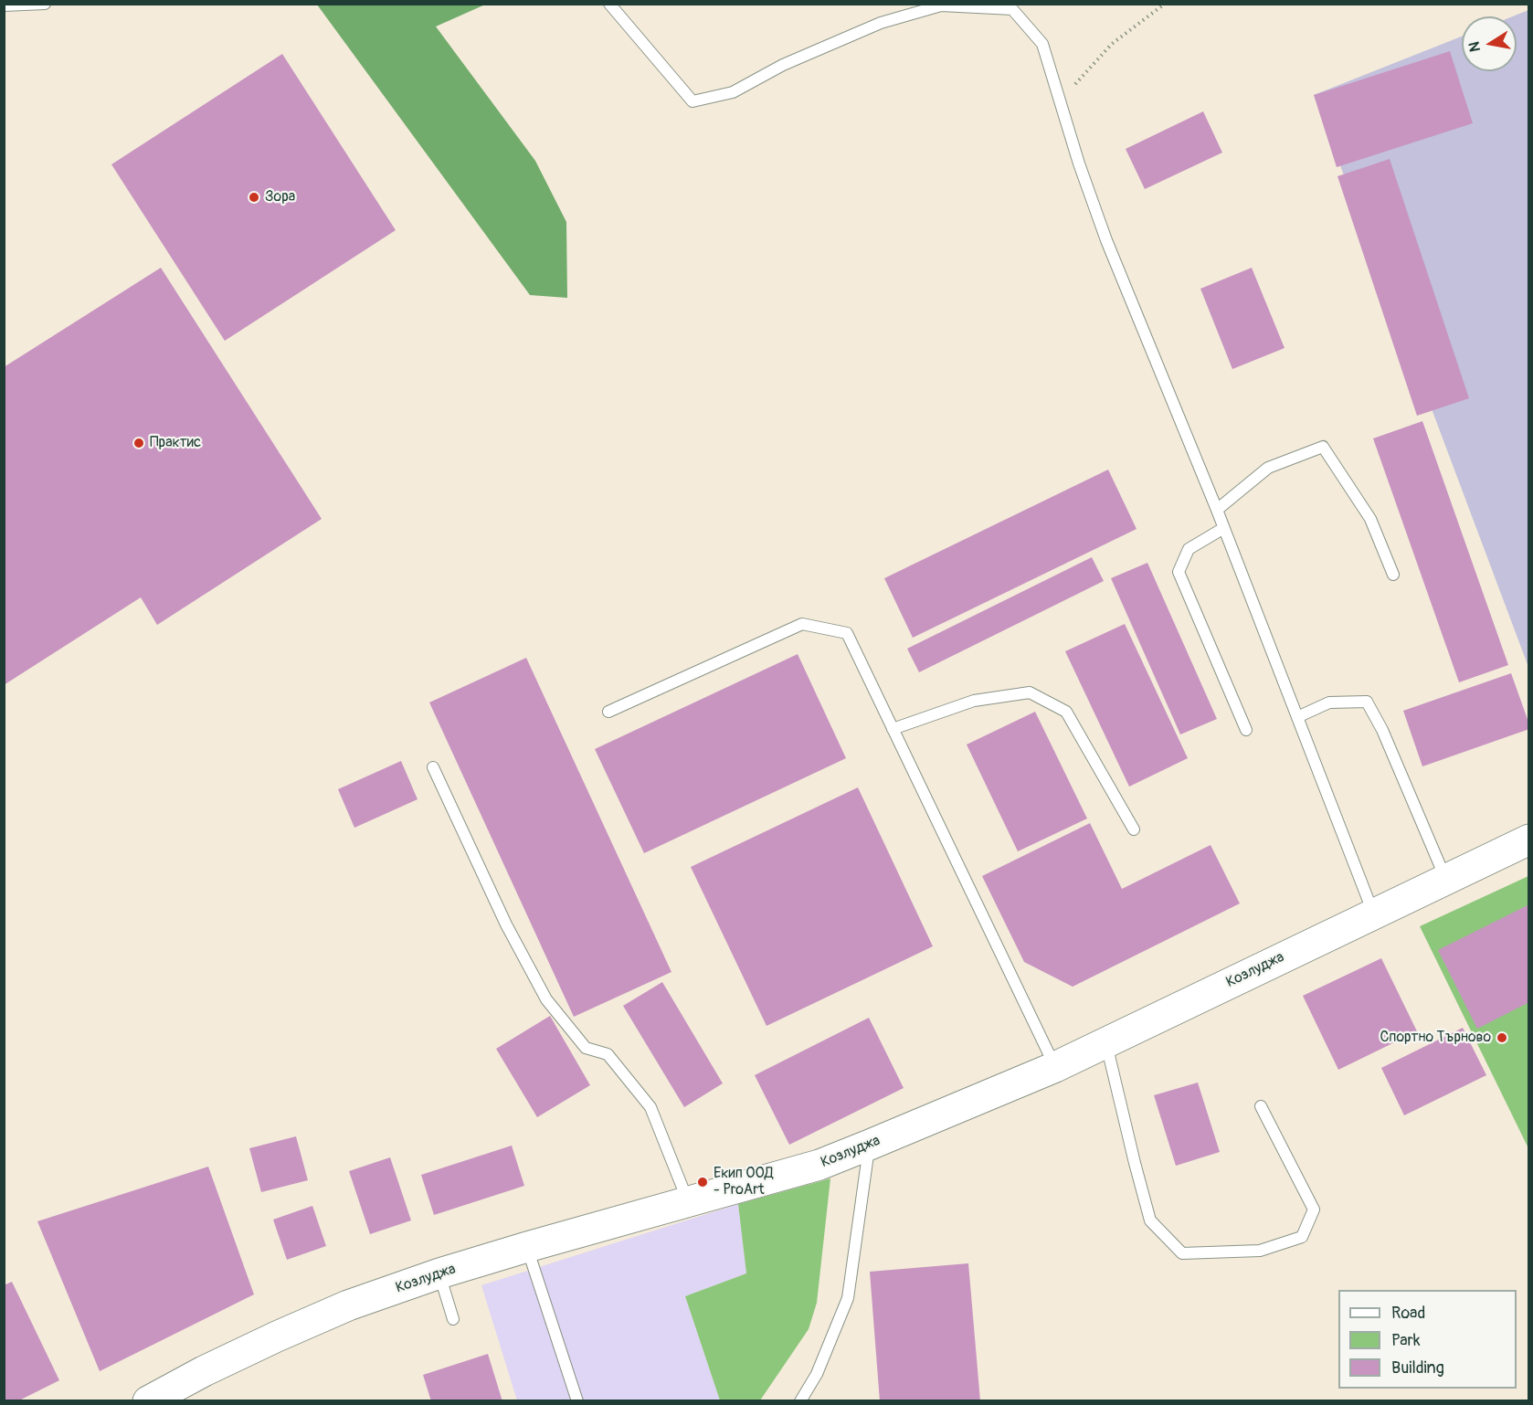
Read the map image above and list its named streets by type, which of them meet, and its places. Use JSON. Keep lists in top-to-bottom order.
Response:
{
  "streets": {
    "main road": ["Козлуджа"]
  },
  "places": [
    "Зора",
    "Практис",
    "Спортно Търново",
    "Екип ООД - ProArt"
  ],
  "legend": ["Road", "Park", "Building"],
  "north": "left"
}
